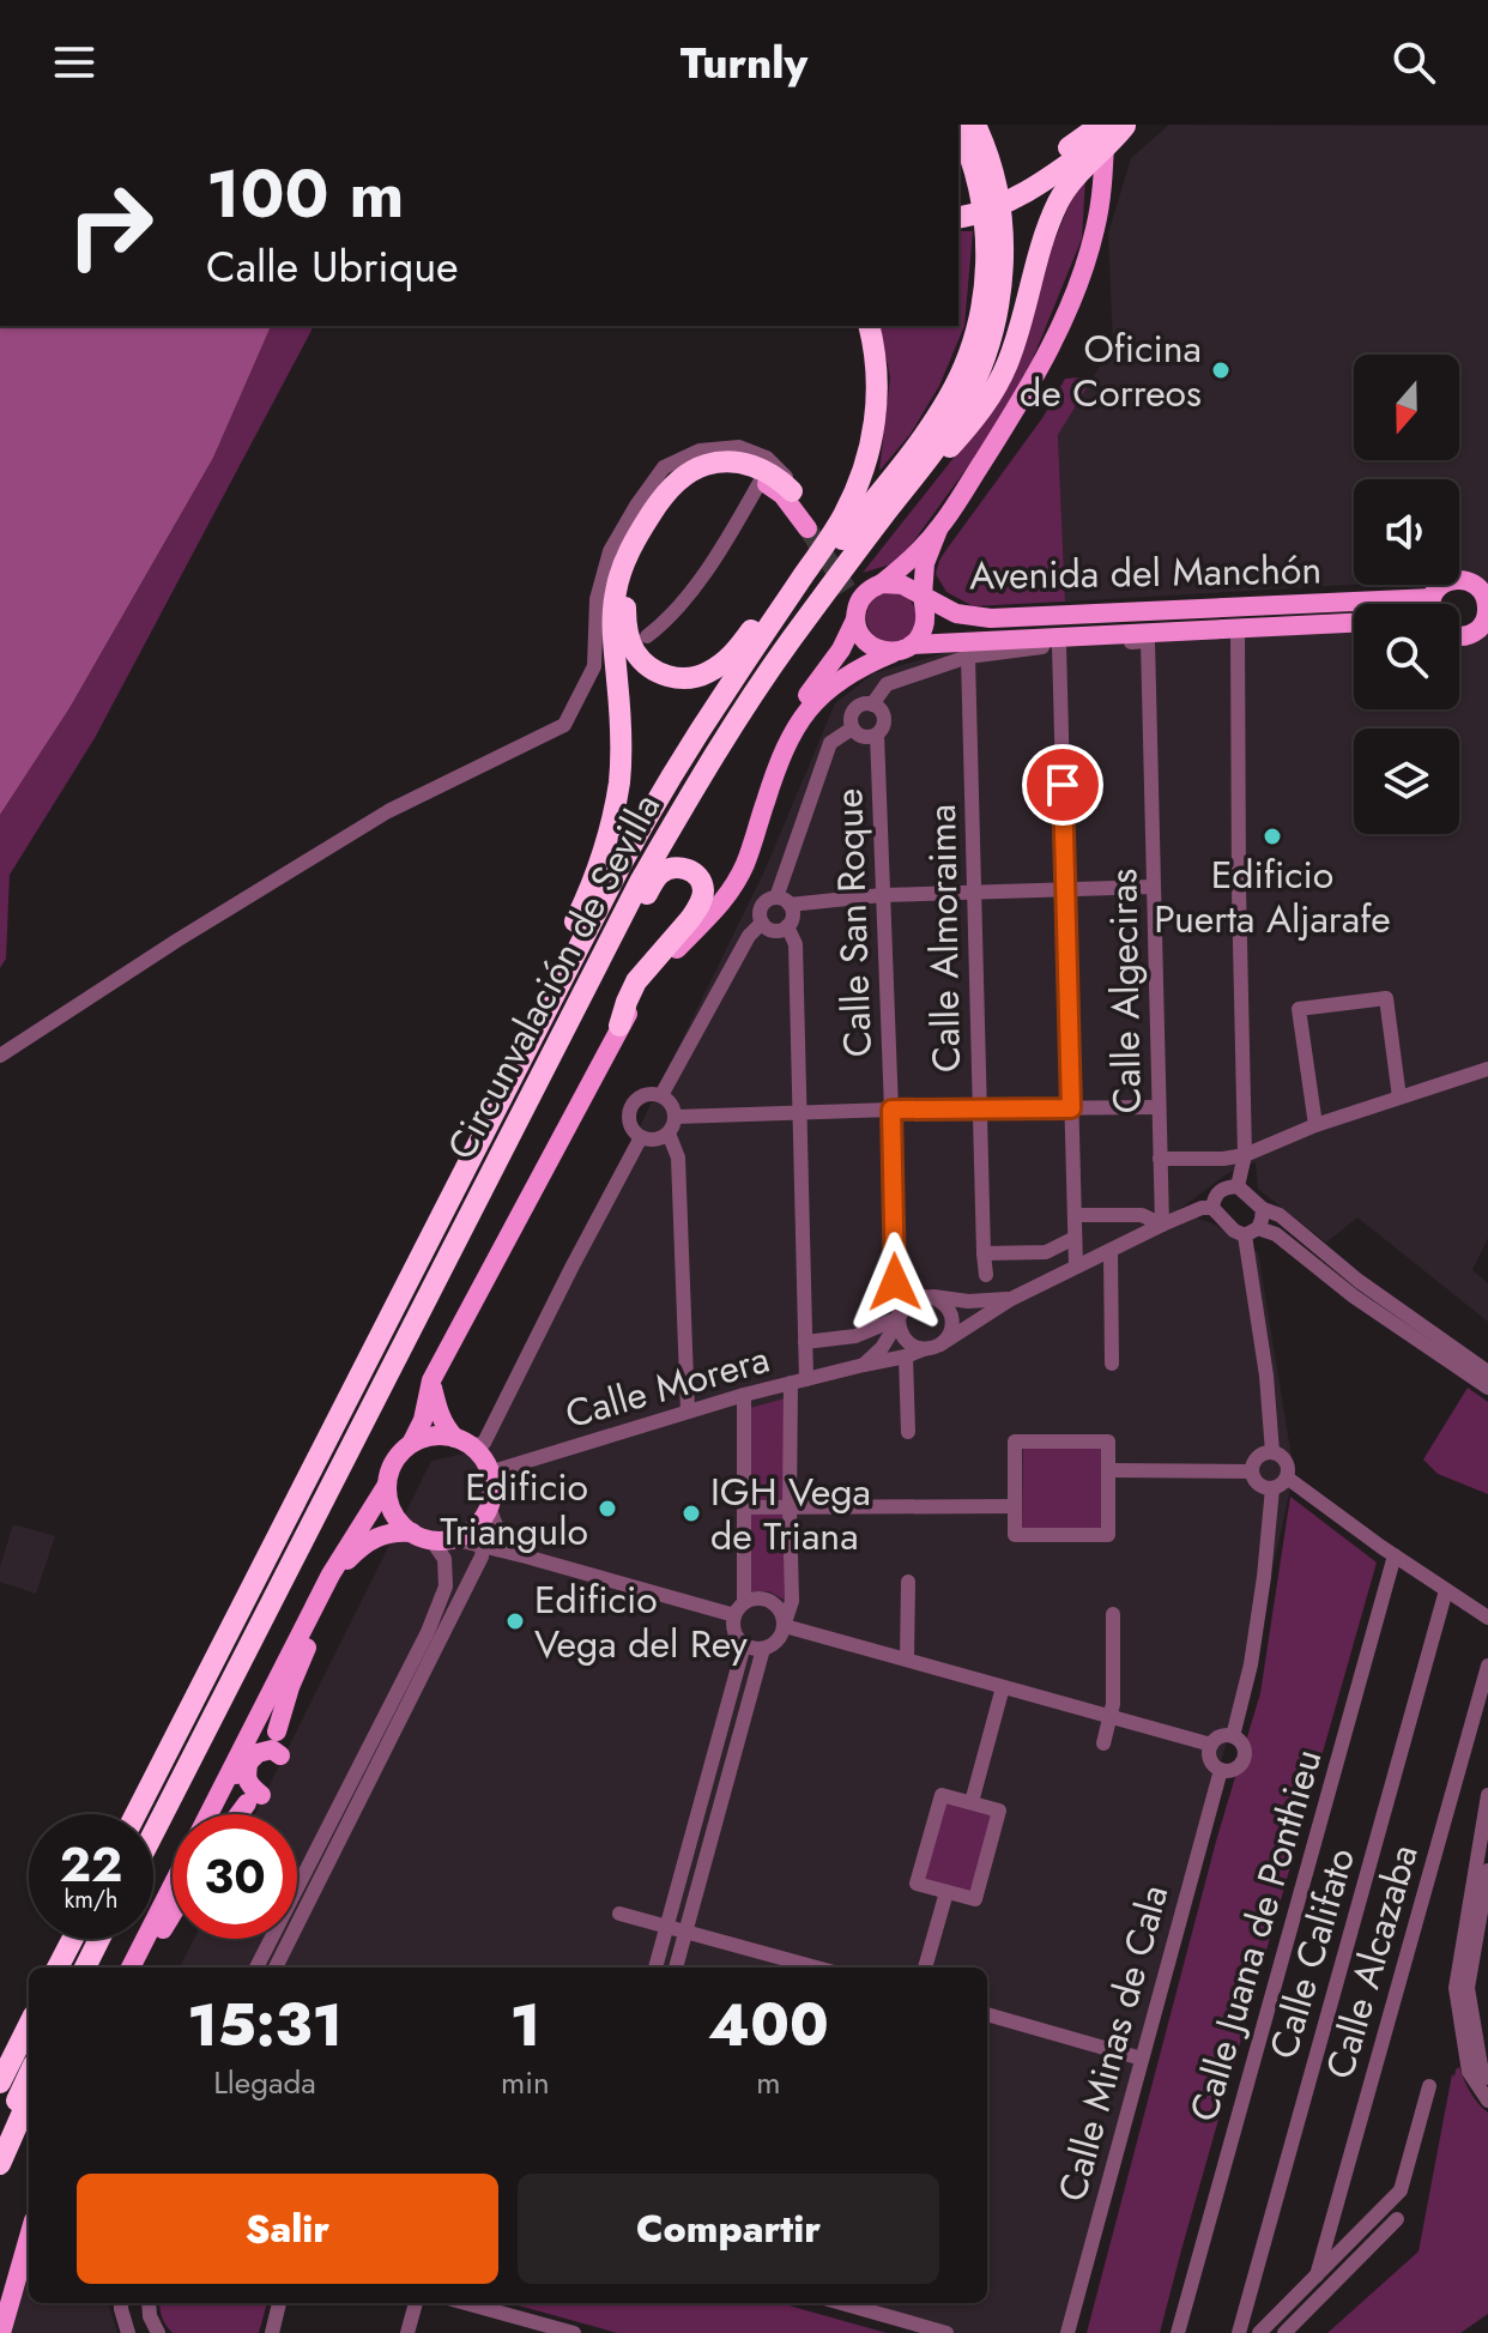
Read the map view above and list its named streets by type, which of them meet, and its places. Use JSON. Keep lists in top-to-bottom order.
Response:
{
  "streets": {
    "highway": ["Circunvalación de Sevilla"],
    "main road": ["Avenida del Manchón"],
    "street": [
      "Calle San Roque",
      "Calle Almoraima",
      "Calle Algeciras",
      "Calle Morera",
      "Calle Juana de Ponthieu",
      "Calle Califato",
      "Calle Alcazaba",
      "Calle Minas de Cala"
    ]
  },
  "crossings": [
    ["Avenida del Manchón", "Calle Almoraima"],
    ["Calle San Roque", "Calle Morera"]
  ],
  "places": [
    "Oficina de Correos",
    "Edificio Puerta Aljarafe",
    "Edificio Triangulo",
    "IGH Vega de Triana",
    "Edificio Vega del Rey"
  ],
  "north": "bottom",
  "page": {
    "header": "Turnly",
    "turn": ["100 m", "Calle Ubrique"],
    "speed": "22 km/h",
    "limit": "30",
    "eta": [
      "15:31",
      "Llegada",
      "1",
      "min",
      "400",
      "m"
    ],
    "buttons": ["Salir", "Compartir"]
  }
}
